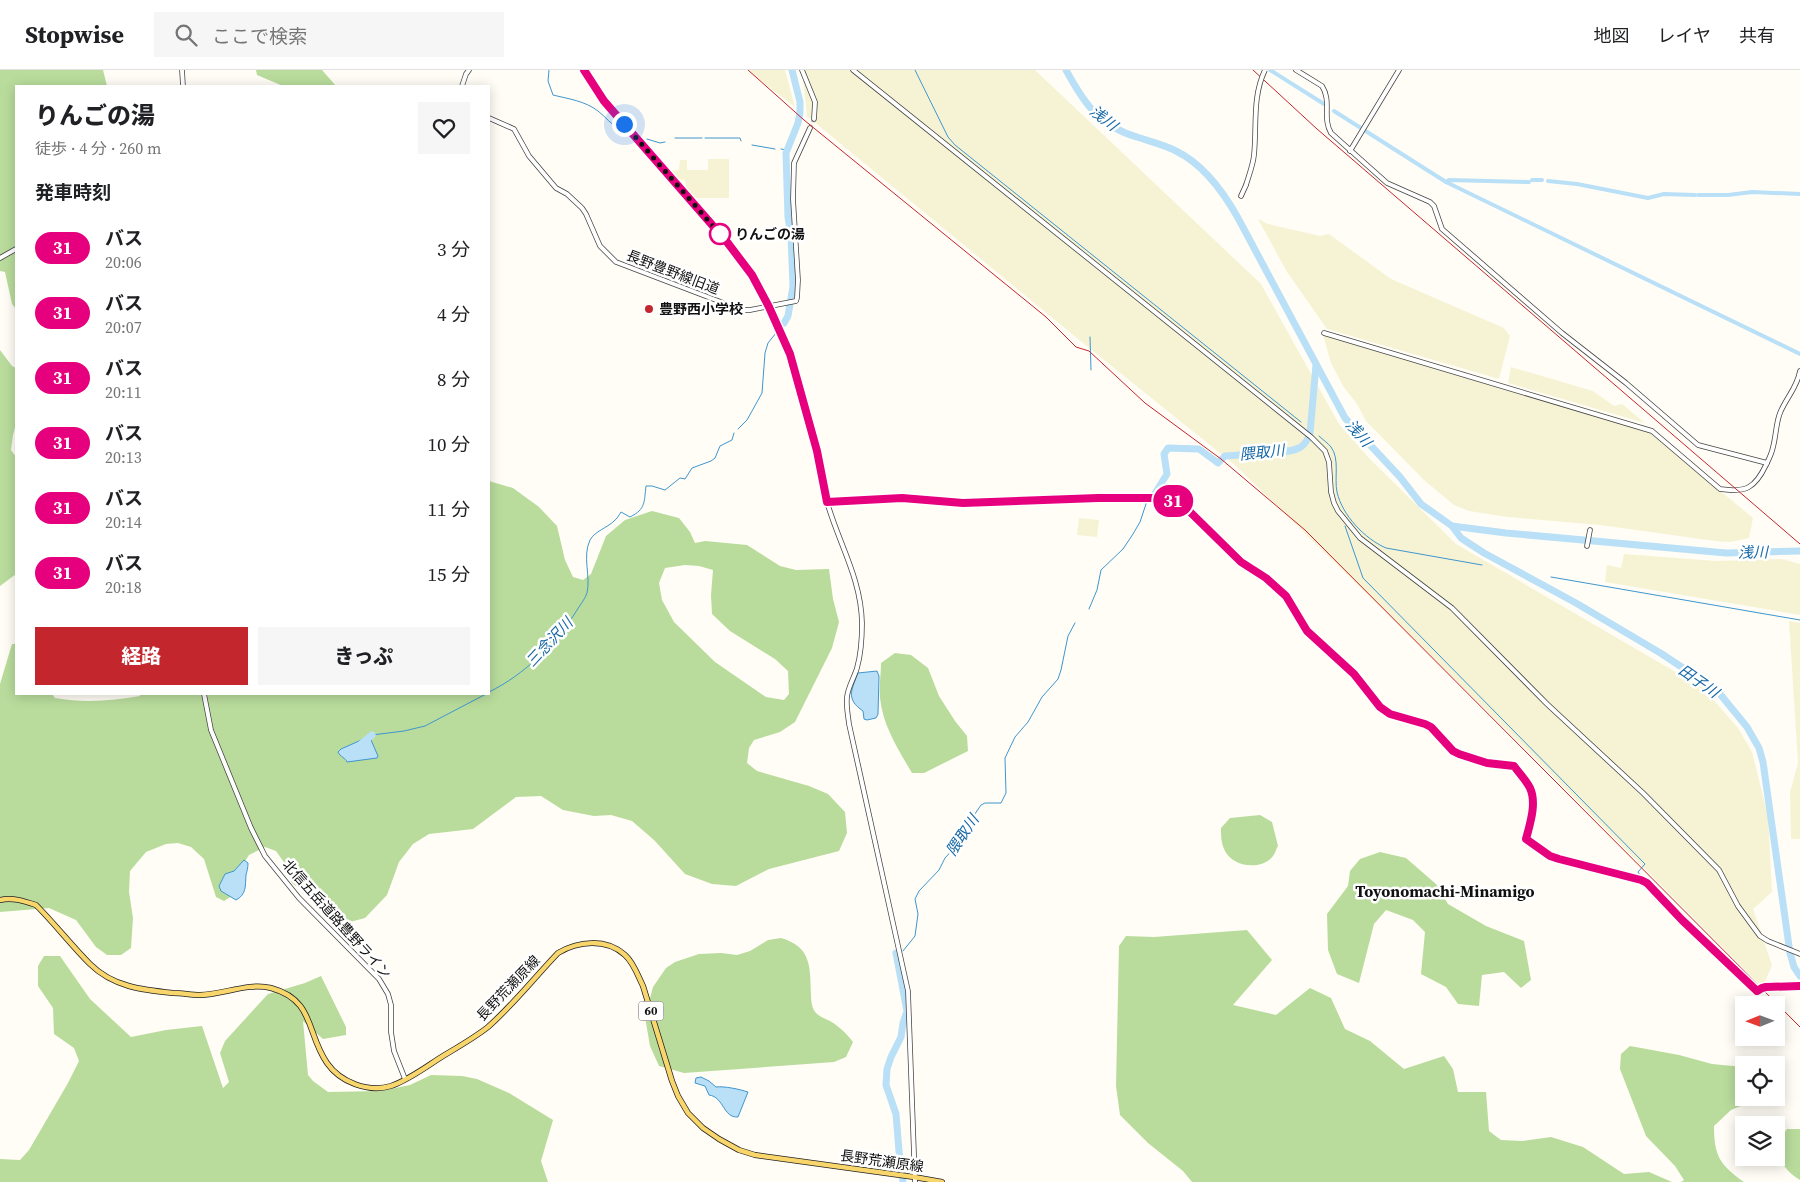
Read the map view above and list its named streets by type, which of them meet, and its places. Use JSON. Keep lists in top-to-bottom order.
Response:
{
  "streets": {
    "main road": ["長野荒瀬原線", "60"],
    "street": ["長野豊野線旧道", "北信五岳道路豊野ライン"]
  },
  "crossings": [
    ["北信五岳道路豊野ライン", "長野荒瀬原線"]
  ],
  "districts": ["Toyonomachi-Minamigo"],
  "water": [
    "浅川",
    "隈取川",
    "三念沢川",
    "田子川"
  ],
  "places": ["りんごの湯", "豊野西小学校"],
  "lines": ["bus line 31"],
  "north": "left",
  "page": {
    "header": "Stopwise",
    "search": "ここで検索",
    "nav": ["地図", "レイヤ", "共有"],
    "on_map": "31",
    "heading": [
      ["りんごの湯", "徒歩 · 4 分 · 260 m"],
      "発車時刻"
    ],
    "list": [
      {
        "mark": "31",
        "name": "バス",
        "note": "20:06",
        "value": "3 分"
      },
      {
        "mark": "31",
        "name": "バス",
        "note": "20:07",
        "value": "4 分"
      },
      {
        "mark": "31",
        "name": "バス",
        "note": "20:11",
        "value": "8 分"
      },
      {
        "mark": "31",
        "name": "バス",
        "note": "20:13",
        "value": "10 分"
      },
      {
        "mark": "31",
        "name": "バス",
        "note": "20:14",
        "value": "11 分"
      },
      {
        "mark": "31",
        "name": "バス",
        "note": "20:18",
        "value": "15 分"
      }
    ],
    "buttons": ["経路", "きっぷ"]
  }
}
